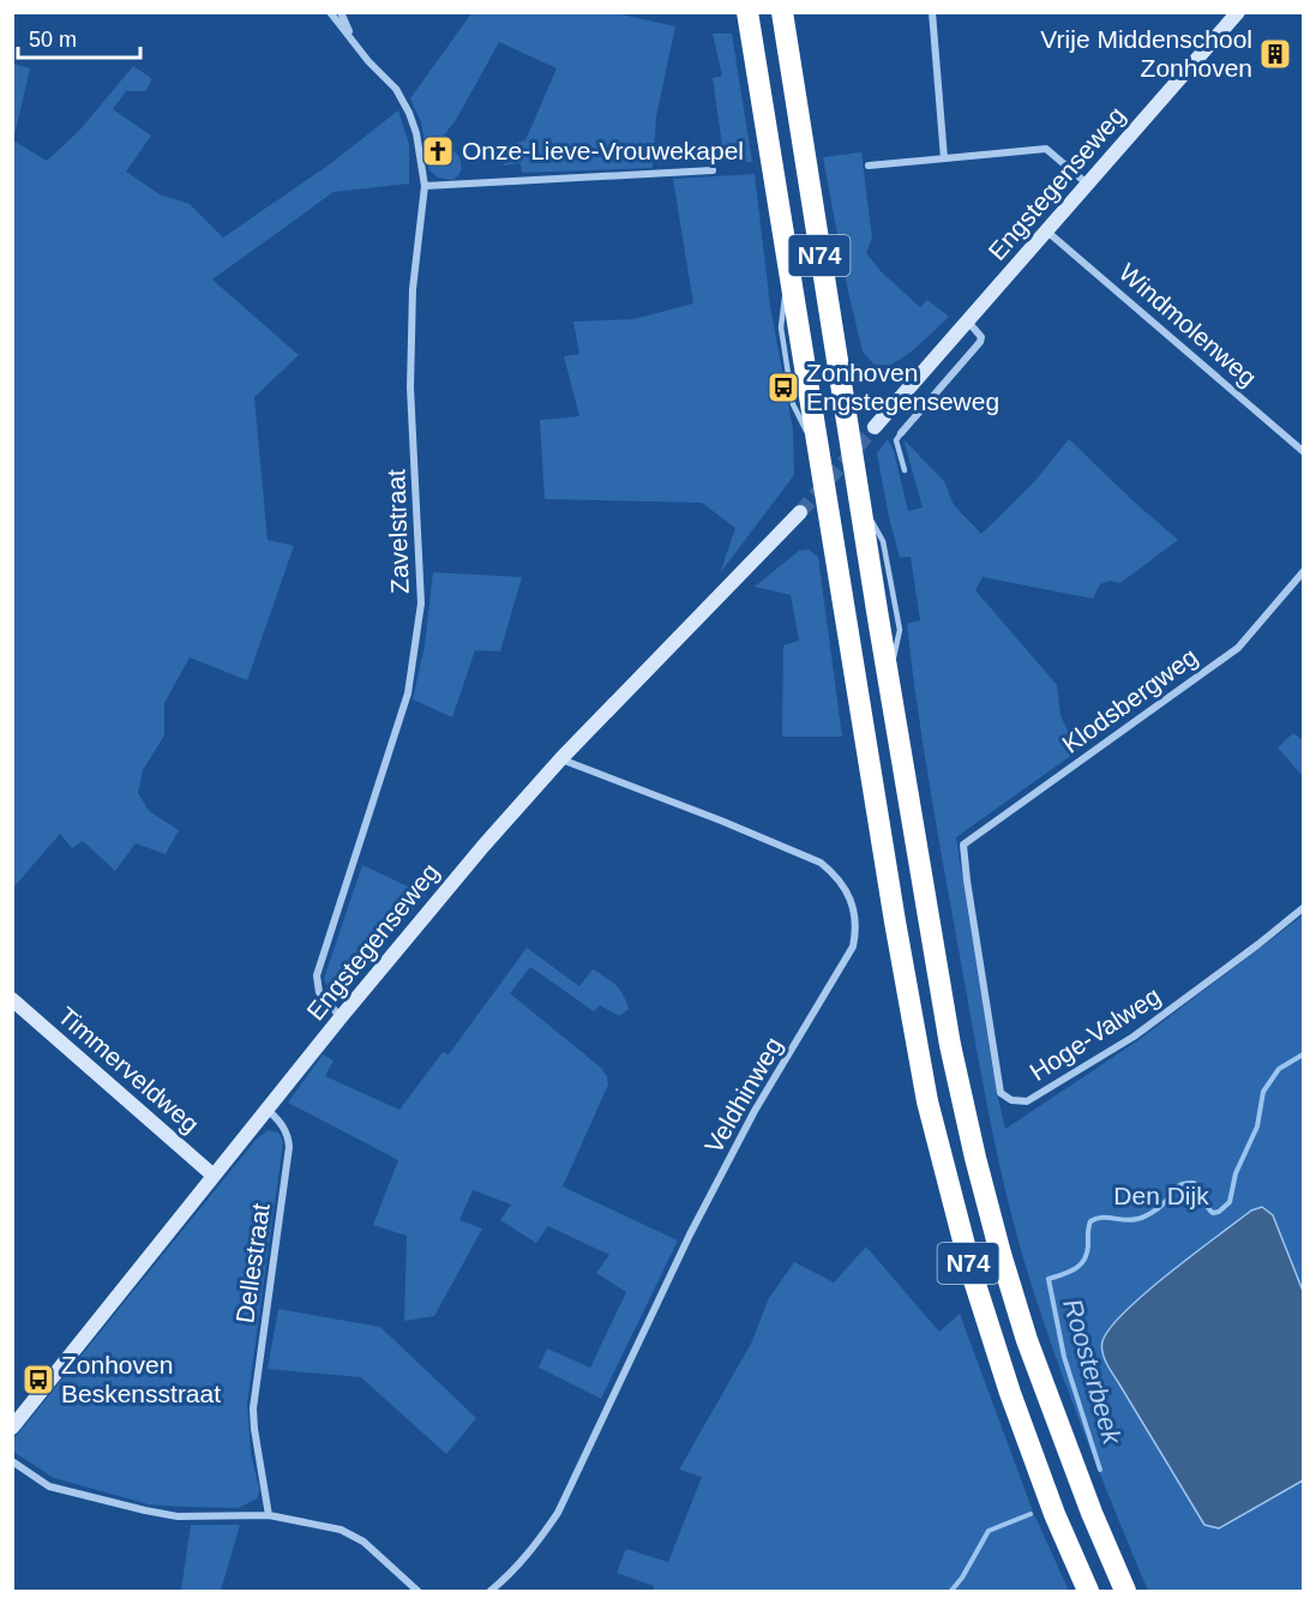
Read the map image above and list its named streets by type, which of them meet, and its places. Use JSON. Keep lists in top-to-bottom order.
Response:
{
  "streets": {
    "highway": ["N74"],
    "street": [
      "Engstegenseweg",
      "Windmolenweg",
      "Zavelstraat",
      "Klodsbergweg",
      "Hoge-Valweg",
      "Timmerveldweg",
      "Veldhinweg",
      "Dellestraat"
    ]
  },
  "crossings": [
    ["Engstegenseweg", "Windmolenweg"],
    ["Engstegenseweg", "Zavelstraat"],
    ["Engstegenseweg", "Timmerveldweg"],
    ["Engstegenseweg", "Veldhinweg"],
    ["Engstegenseweg", "Dellestraat"],
    ["Klodsbergweg", "Hoge-Valweg"]
  ],
  "water": ["Roosterbeek"],
  "parks": ["Den Dijk"],
  "places": {
    "building": ["Vrije Middenschool Zonhoven"],
    "church": ["Onze-Lieve-Vrouwekapel"],
    "bus stop": ["Zonhoven Engstegenseweg", "Zonhoven Beskensstraat"]
  },
  "scale_bar": "50 m"
}
